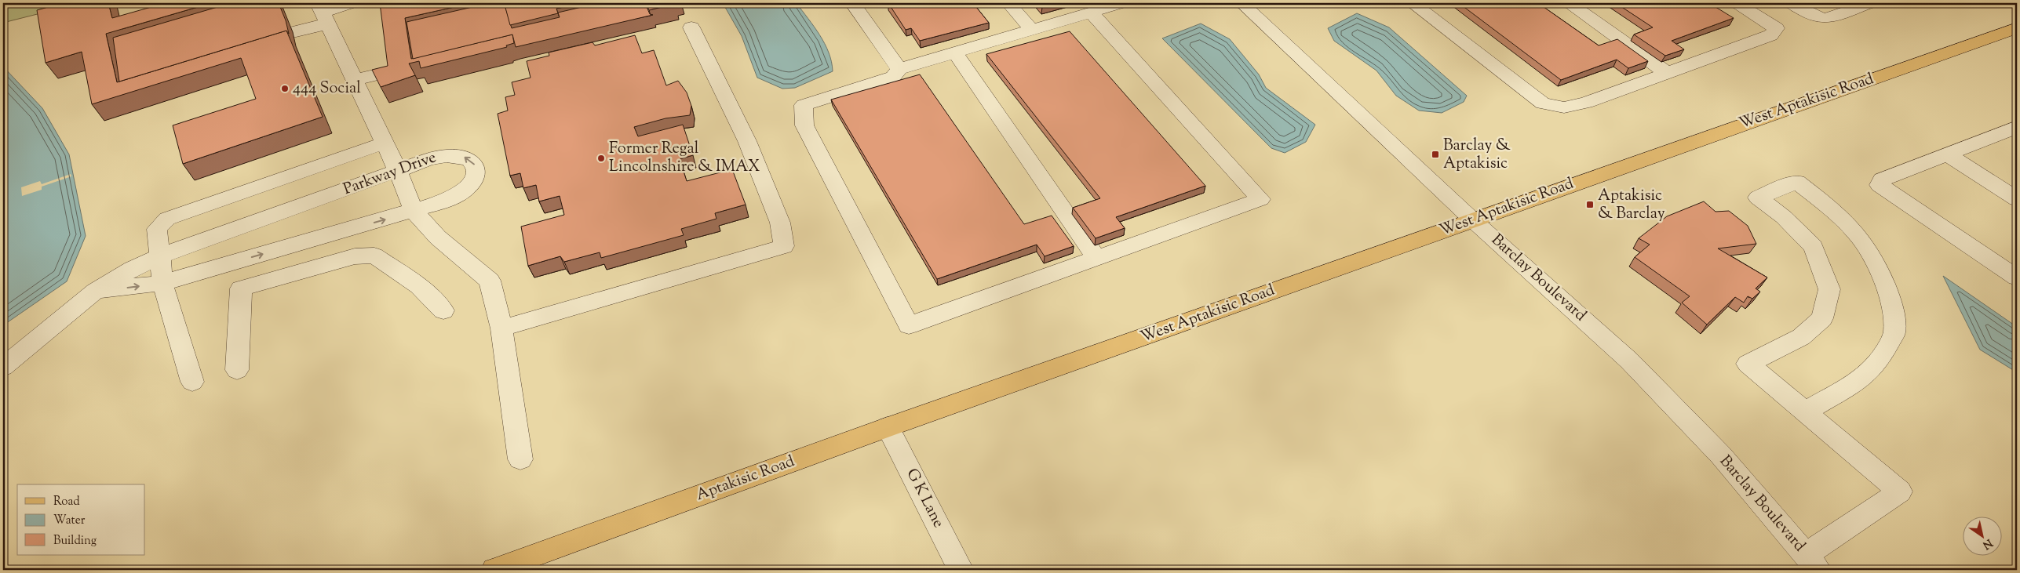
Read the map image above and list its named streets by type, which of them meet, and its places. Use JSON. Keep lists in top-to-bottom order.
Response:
{
  "streets": {
    "main road": ["West Aptakisic Road", "Aptakisic Road"],
    "street": ["Parkway Drive", "Barclay Boulevard", "G K Lane"]
  },
  "crossings": [
    ["West Aptakisic Road", "Barclay Boulevard"],
    ["West Aptakisic Road", "Aptakisic Road"],
    ["Aptakisic Road", "G K Lane"]
  ],
  "places": {
    "other": ["444 Social", "Former Regal Lincolnshire & IMAX"],
    "transit": ["Barclay & Aptakisic", "Aptakisic & Barclay"]
  },
  "legend": ["Road", "Water", "Building"],
  "north": "bottom right"
}
